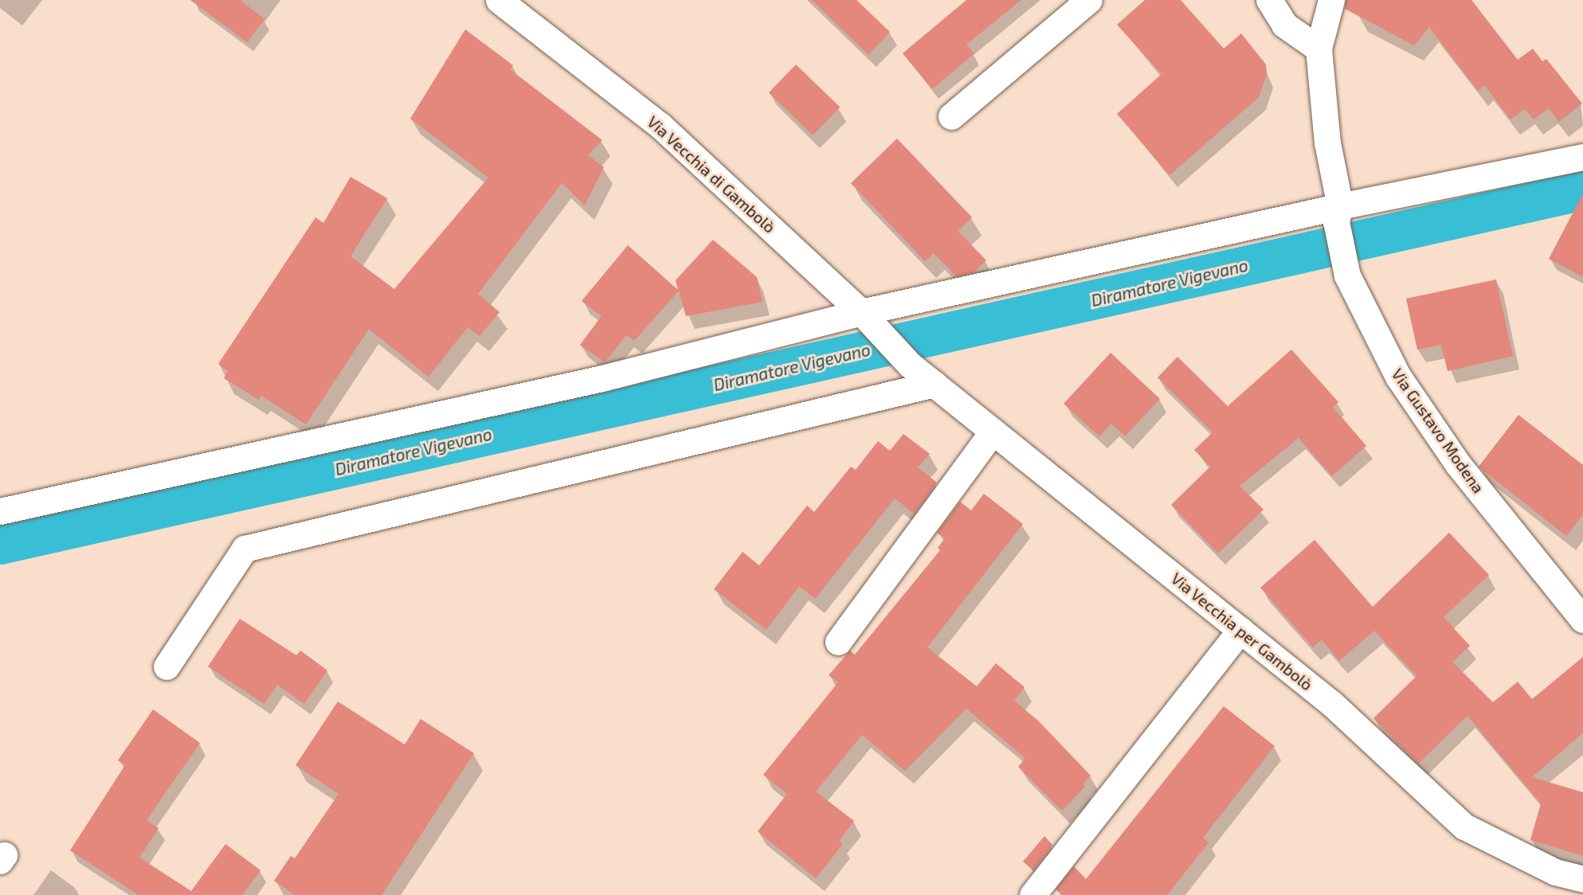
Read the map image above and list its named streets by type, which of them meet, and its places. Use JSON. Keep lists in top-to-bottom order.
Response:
{
  "streets": {
    "street": ["Via Vecchia di Gambolò", "Via Gustavo Modena", "Via Vecchia per Gambolò"]
  },
  "crossings": [
    ["Via Vecchia di Gambolò", "Via Vecchia per Gambolò"]
  ],
  "water": ["Diramatore Vigevano"]
}
